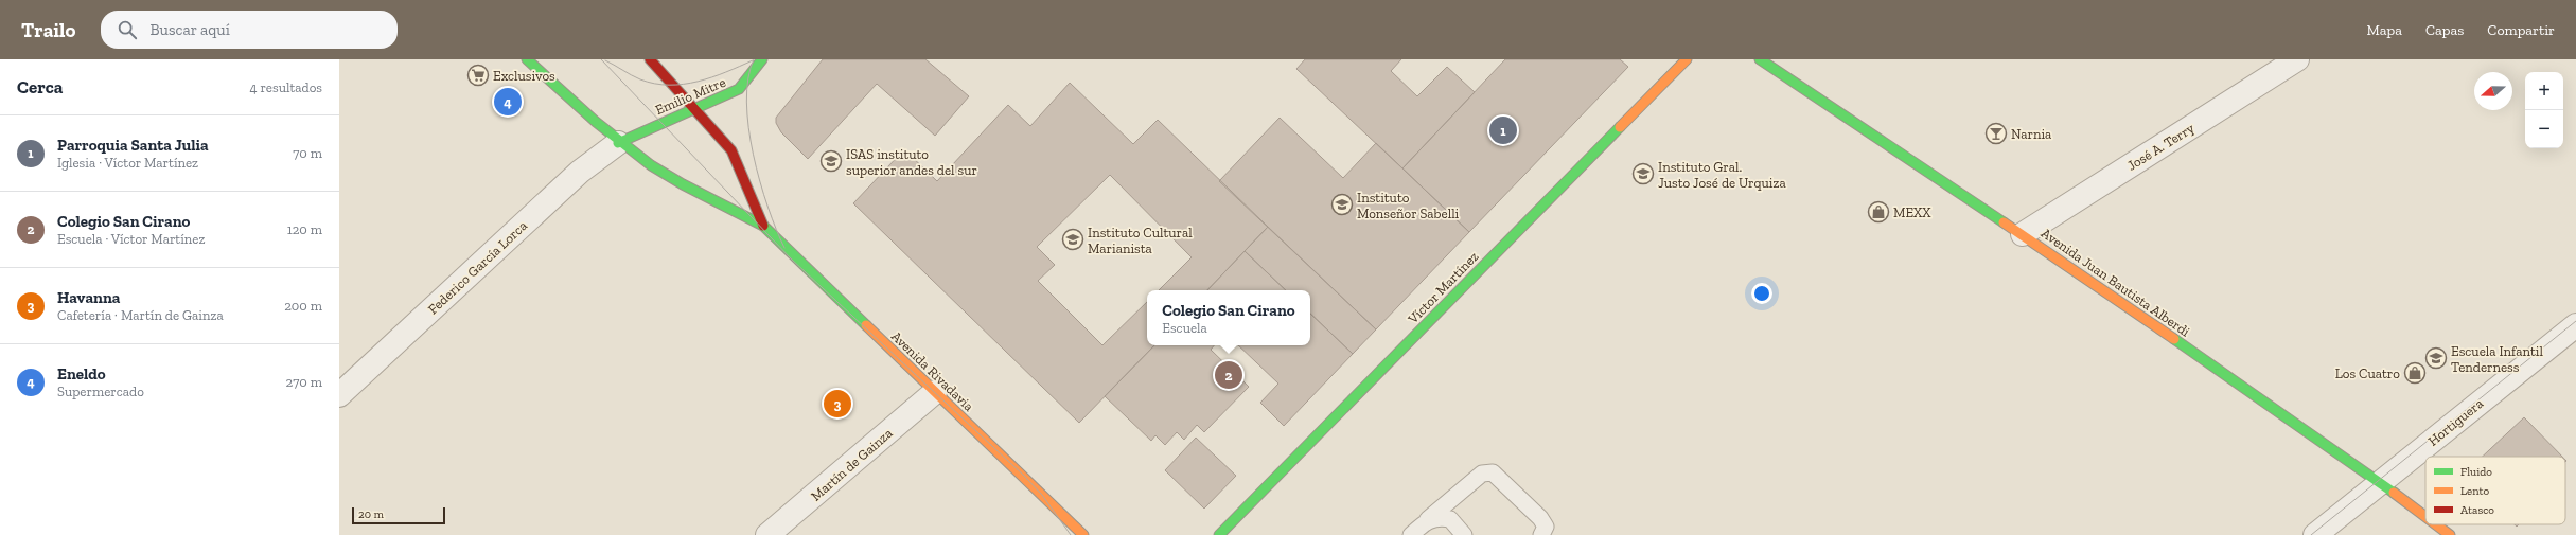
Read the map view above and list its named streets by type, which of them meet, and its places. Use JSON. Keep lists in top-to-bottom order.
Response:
{
  "streets": {
    "main road": [
      "Emilio Mitre",
      "Avenida Juan Bautista Alberdi",
      "Víctor Martínez",
      "Avenida Rivadavia"
    ],
    "street": [
      "José A. Terry",
      "Federico García Lorca",
      "Hortiguera",
      "Martín de Gainza"
    ]
  },
  "crossings": [
    ["Emilio Mitre", "Federico García Lorca"],
    ["Emilio Mitre", "Avenida Rivadavia"],
    ["José A. Terry", "Avenida Juan Bautista Alberdi"],
    ["Federico García Lorca", "Avenida Rivadavia"],
    ["Avenida Juan Bautista Alberdi", "Hortiguera"],
    ["Avenida Rivadavia", "Martín de Gainza"]
  ],
  "places": {
    "supermarket": ["Exclusivos"],
    "bar": ["Narnia"],
    "school or university": [
      "ISAS instituto superior andes del sur",
      "Instituto Gral. Justo José de Urquiza",
      "Instituto Monseñor Sabelli",
      "Instituto Cultural Marianista",
      "Escuela Infantil Tenderness"
    ],
    "shop": ["MEXX", "Los Cuatro"]
  },
  "legend": ["Fluido", "Lento", "Atasco"],
  "scale_bar": "20 m",
  "north": "left",
  "page": {
    "header": "Trailo",
    "search": "Buscar aquí",
    "nav": ["Mapa", "Capas", "Compartir"],
    "heading": ["Cerca", "4 resultados"],
    "map_buttons": ["+", "−"],
    "pins": [
      "4",
      "1",
      "2",
      "3"
    ],
    "list": [
      {
        "mark": "1",
        "name": "Parroquia Santa Julia",
        "note": "Iglesia · Víctor Martínez",
        "value": "70 m"
      },
      {
        "mark": "2",
        "name": "Colegio San Cirano",
        "note": "Escuela · Víctor Martínez",
        "value": "120 m"
      },
      {
        "mark": "3",
        "name": "Havanna",
        "note": "Cafetería · Martín de Gainza",
        "value": "200 m"
      },
      {
        "mark": "4",
        "name": "Eneldo",
        "note": "Supermercado",
        "value": "270 m"
      }
    ],
    "popup": ["Colegio San Cirano", "Escuela"],
    "scale": "20 m"
  }
}
